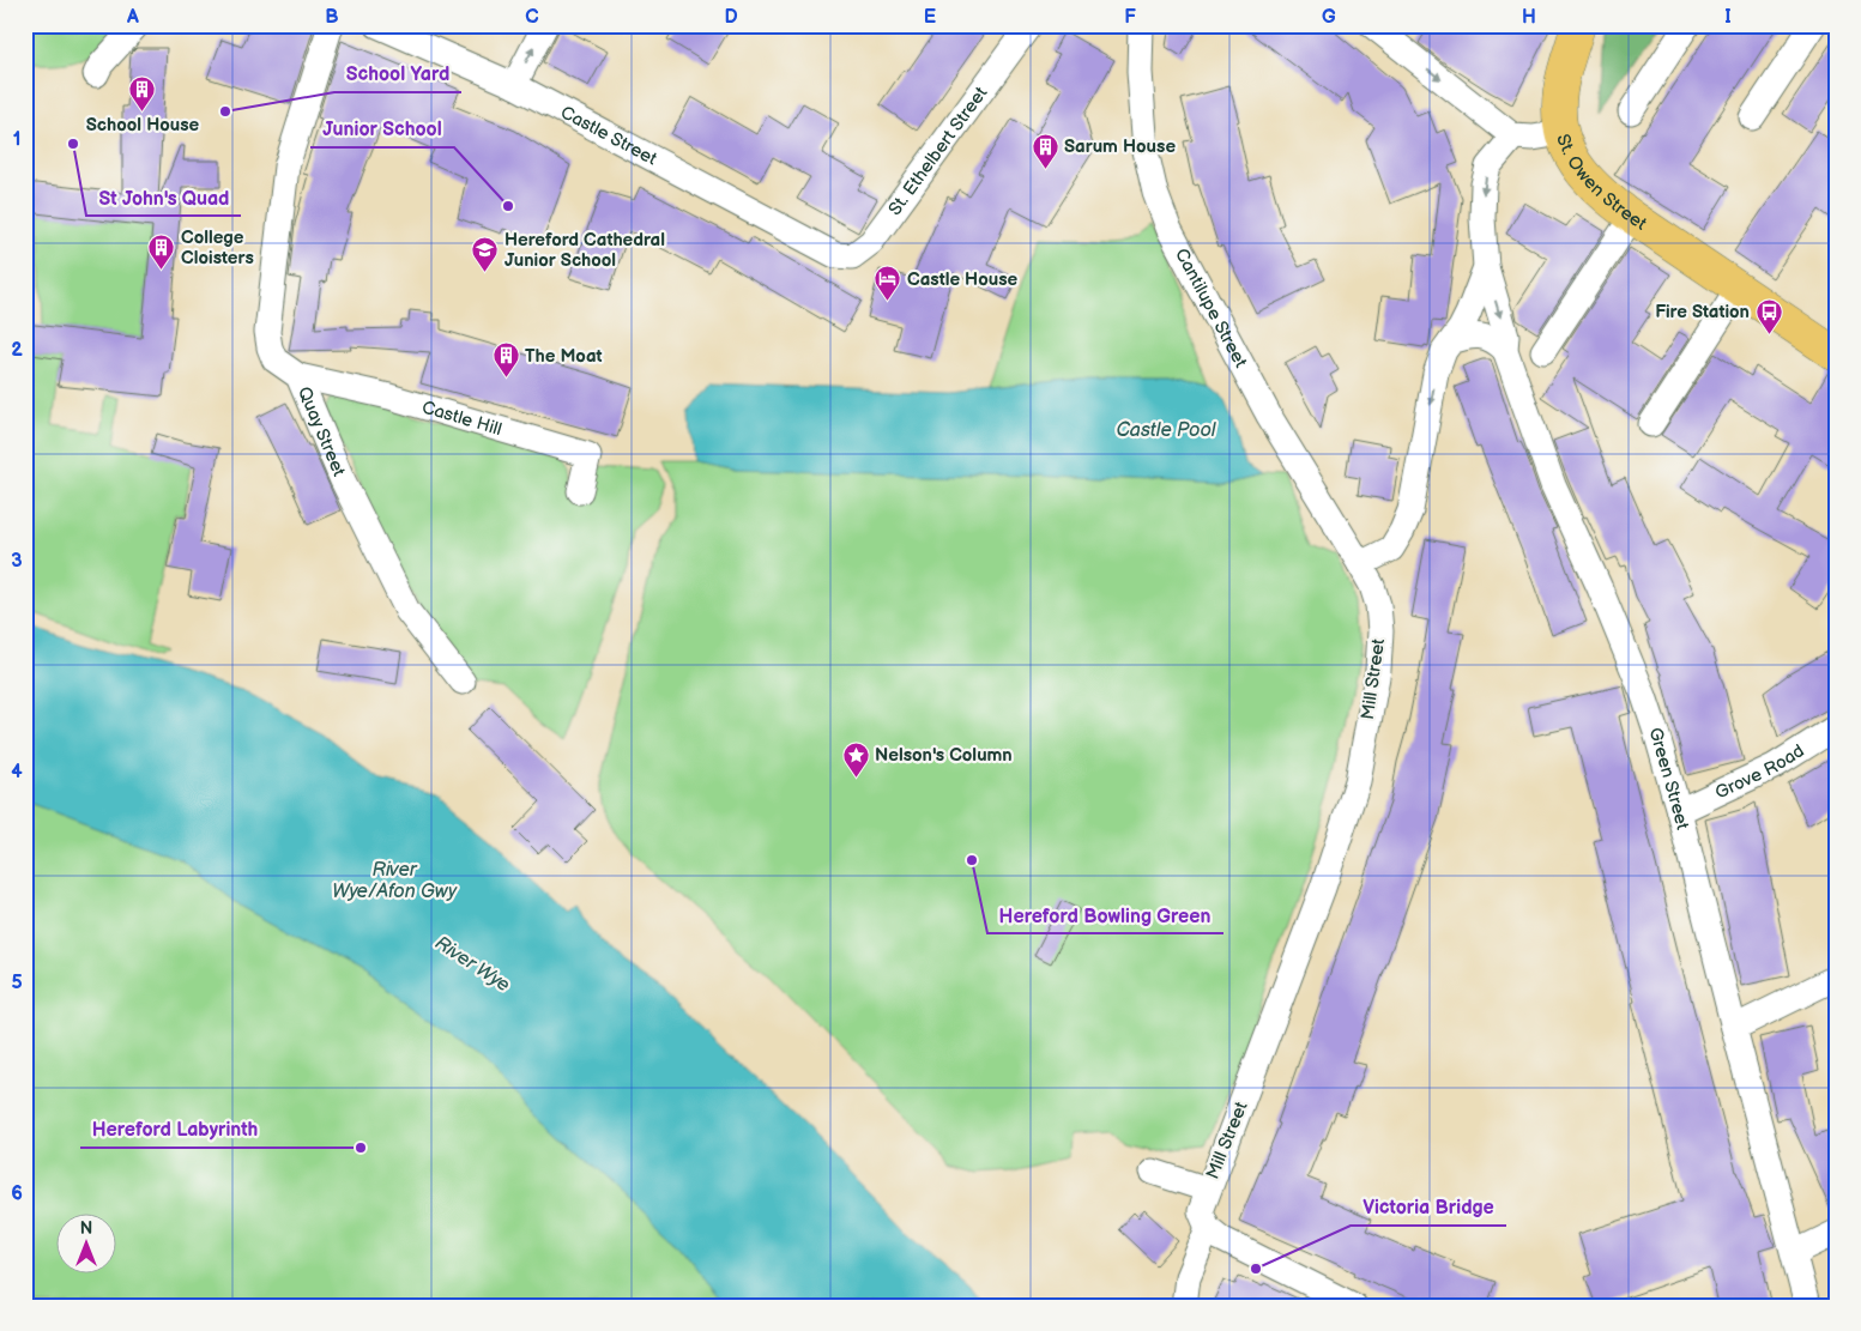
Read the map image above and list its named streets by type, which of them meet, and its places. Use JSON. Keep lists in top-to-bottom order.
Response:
{
  "streets": {
    "highway": ["St. Owen Street"],
    "street": [
      "Castle Street",
      "St. Ethelbert Street",
      "Cantilupe Street",
      "Castle Hill",
      "Quay Street",
      "Mill Street",
      "Grove Road",
      "Green Street"
    ]
  },
  "crossings": [
    ["Castle Street", "St. Ethelbert Street"],
    ["Cantilupe Street", "Mill Street"],
    ["Castle Hill", "Quay Street"],
    ["Grove Road", "Green Street"]
  ],
  "water": ["Castle Pool", "River Wye/Afon Gwy", "River Wye"],
  "places": {
    "other": [
      "School Yard",
      "St John's Quad",
      "Junior School",
      "Hereford Bowling Green",
      "Hereford Labyrinth",
      "Victoria Bridge"
    ],
    "building": [
      "School House",
      "Sarum House",
      "College Cloisters",
      "The Moat"
    ],
    "school or university": ["Hereford Cathedral Junior School"],
    "hotel": ["Castle House"],
    "bus stop": ["Fire Station"],
    "place": ["Nelson's Column"]
  },
  "north": "top",
  "grid": {
    "columns": [
      "A",
      "B",
      "C",
      "D",
      "E",
      "F",
      "G",
      "H",
      "I"
    ],
    "rows": [
      "1",
      "2",
      "3",
      "4",
      "5",
      "6"
    ]
  }
}
